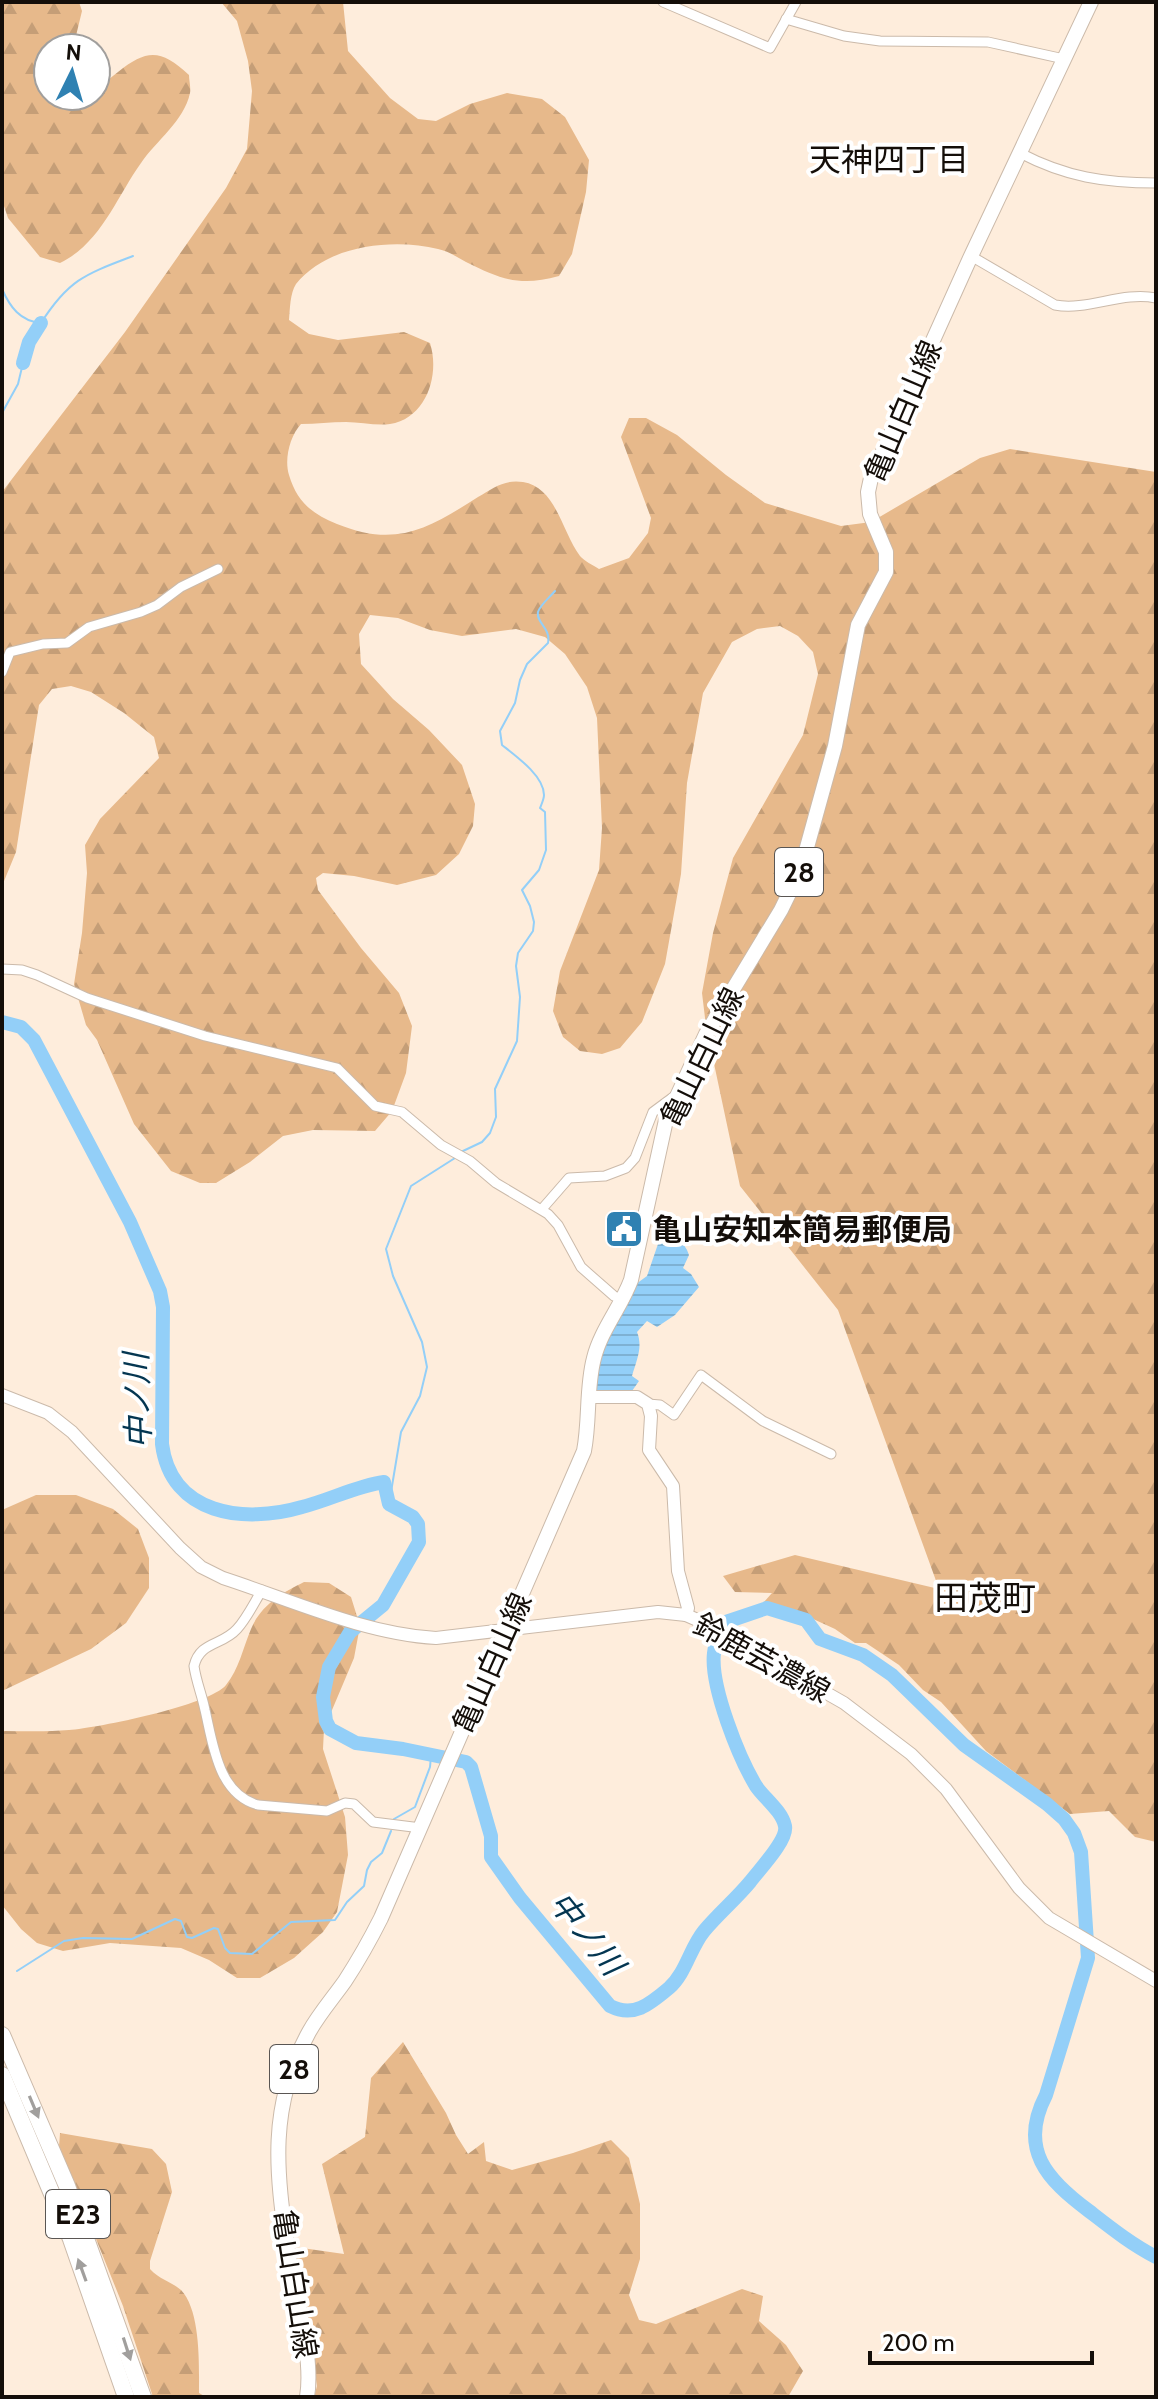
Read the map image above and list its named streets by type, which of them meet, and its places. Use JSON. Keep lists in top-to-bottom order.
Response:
{
  "streets": {
    "highway": ["E23"],
    "main road": ["亀山白山線", "28", "鈴鹿芸濃線"]
  },
  "crossings": [
    ["亀山白山線", "鈴鹿芸濃線"]
  ],
  "districts": ["天神四丁目", "田茂町"],
  "water": ["中ノ川"],
  "places": {
    "public building": ["亀山安知本簡易郵便局"]
  },
  "scale_bar": "200 m",
  "north": "top"
}
